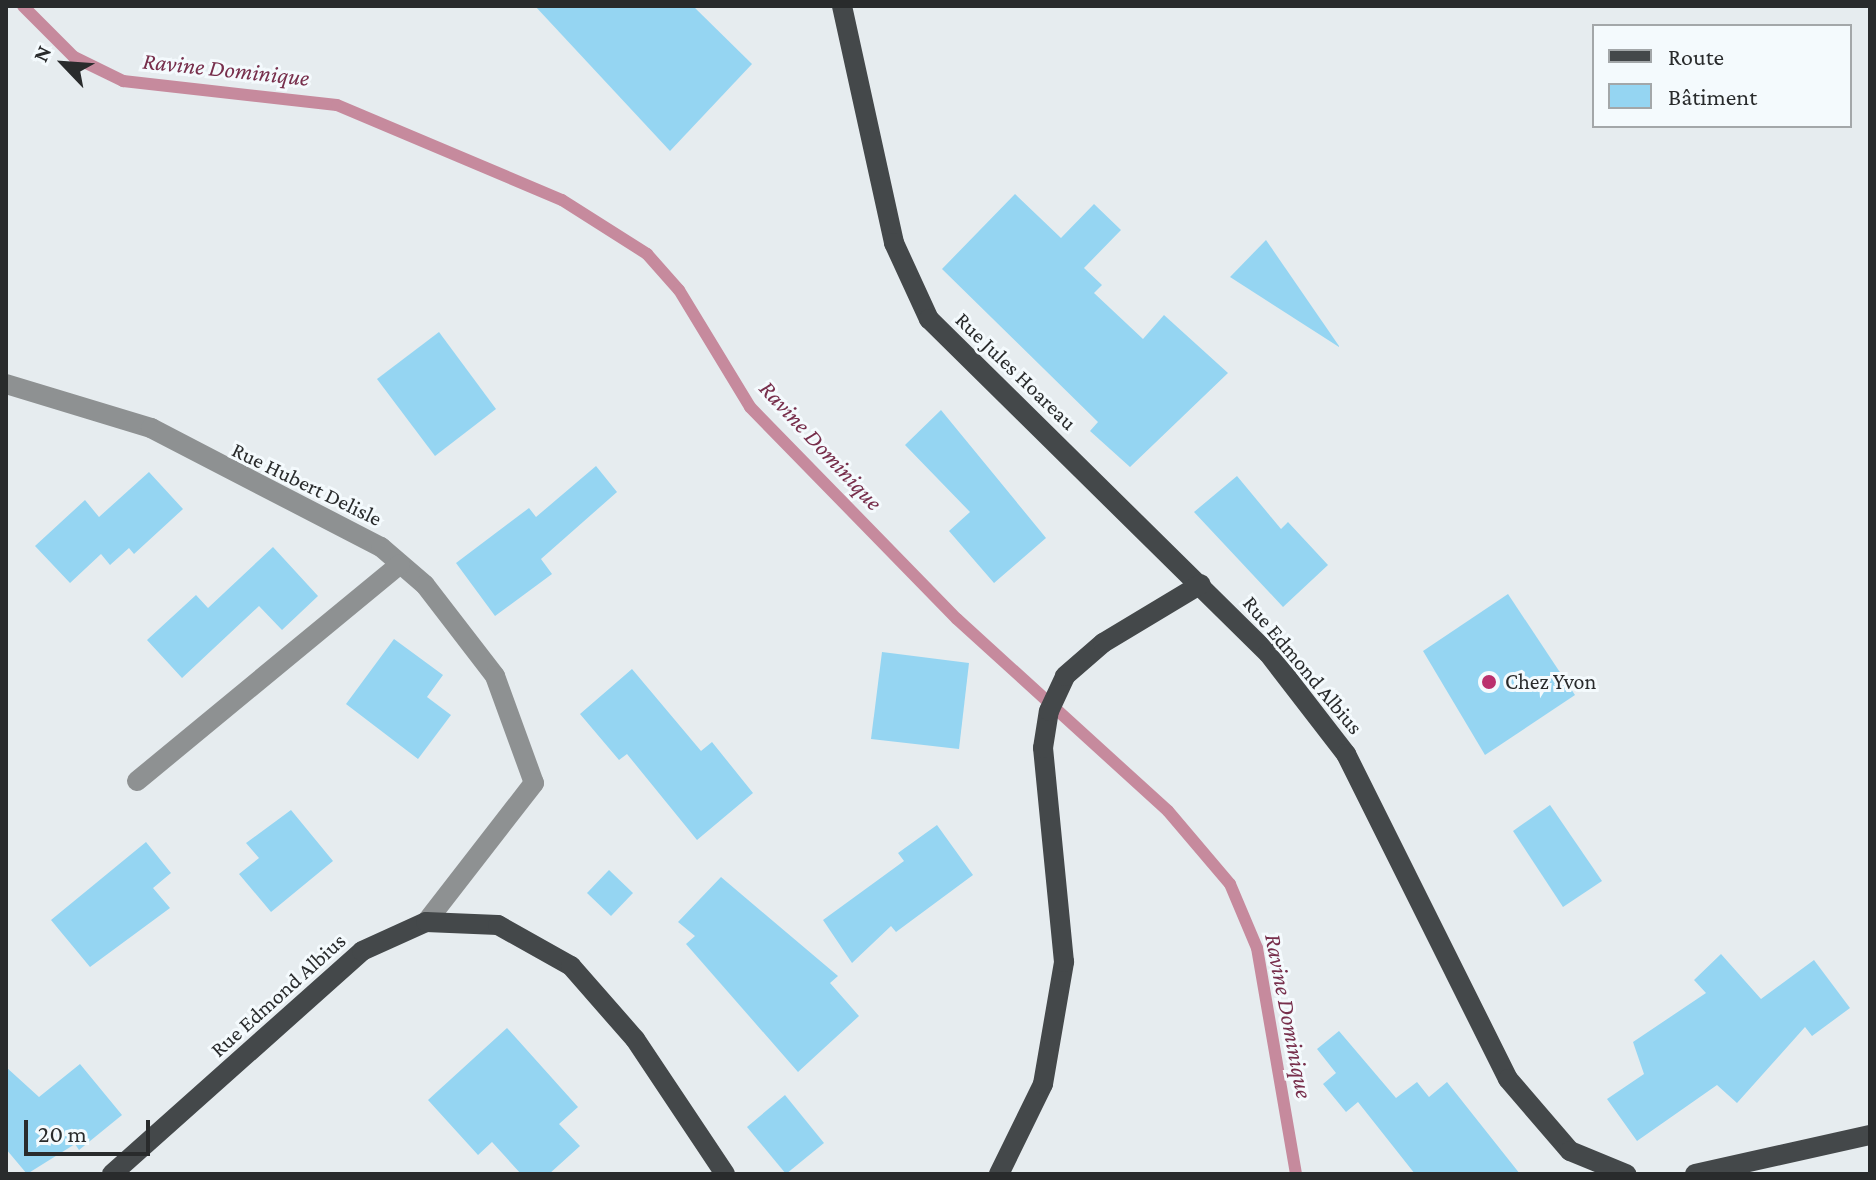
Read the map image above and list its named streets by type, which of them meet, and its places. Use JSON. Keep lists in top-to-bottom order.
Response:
{
  "streets": {
    "main road": ["Rue Jules Hoareau", "Rue Edmond Albius"],
    "street": ["Rue Hubert Delisle"]
  },
  "crossings": [
    ["Rue Jules Hoareau", "Rue Edmond Albius"],
    ["Rue Hubert Delisle", "Rue Edmond Albius"]
  ],
  "water": ["Ravine Dominique"],
  "places": ["Chez Yvon"],
  "legend": ["Route", "Bâtiment"],
  "scale_bar": "20 m",
  "north": "top left"
}
